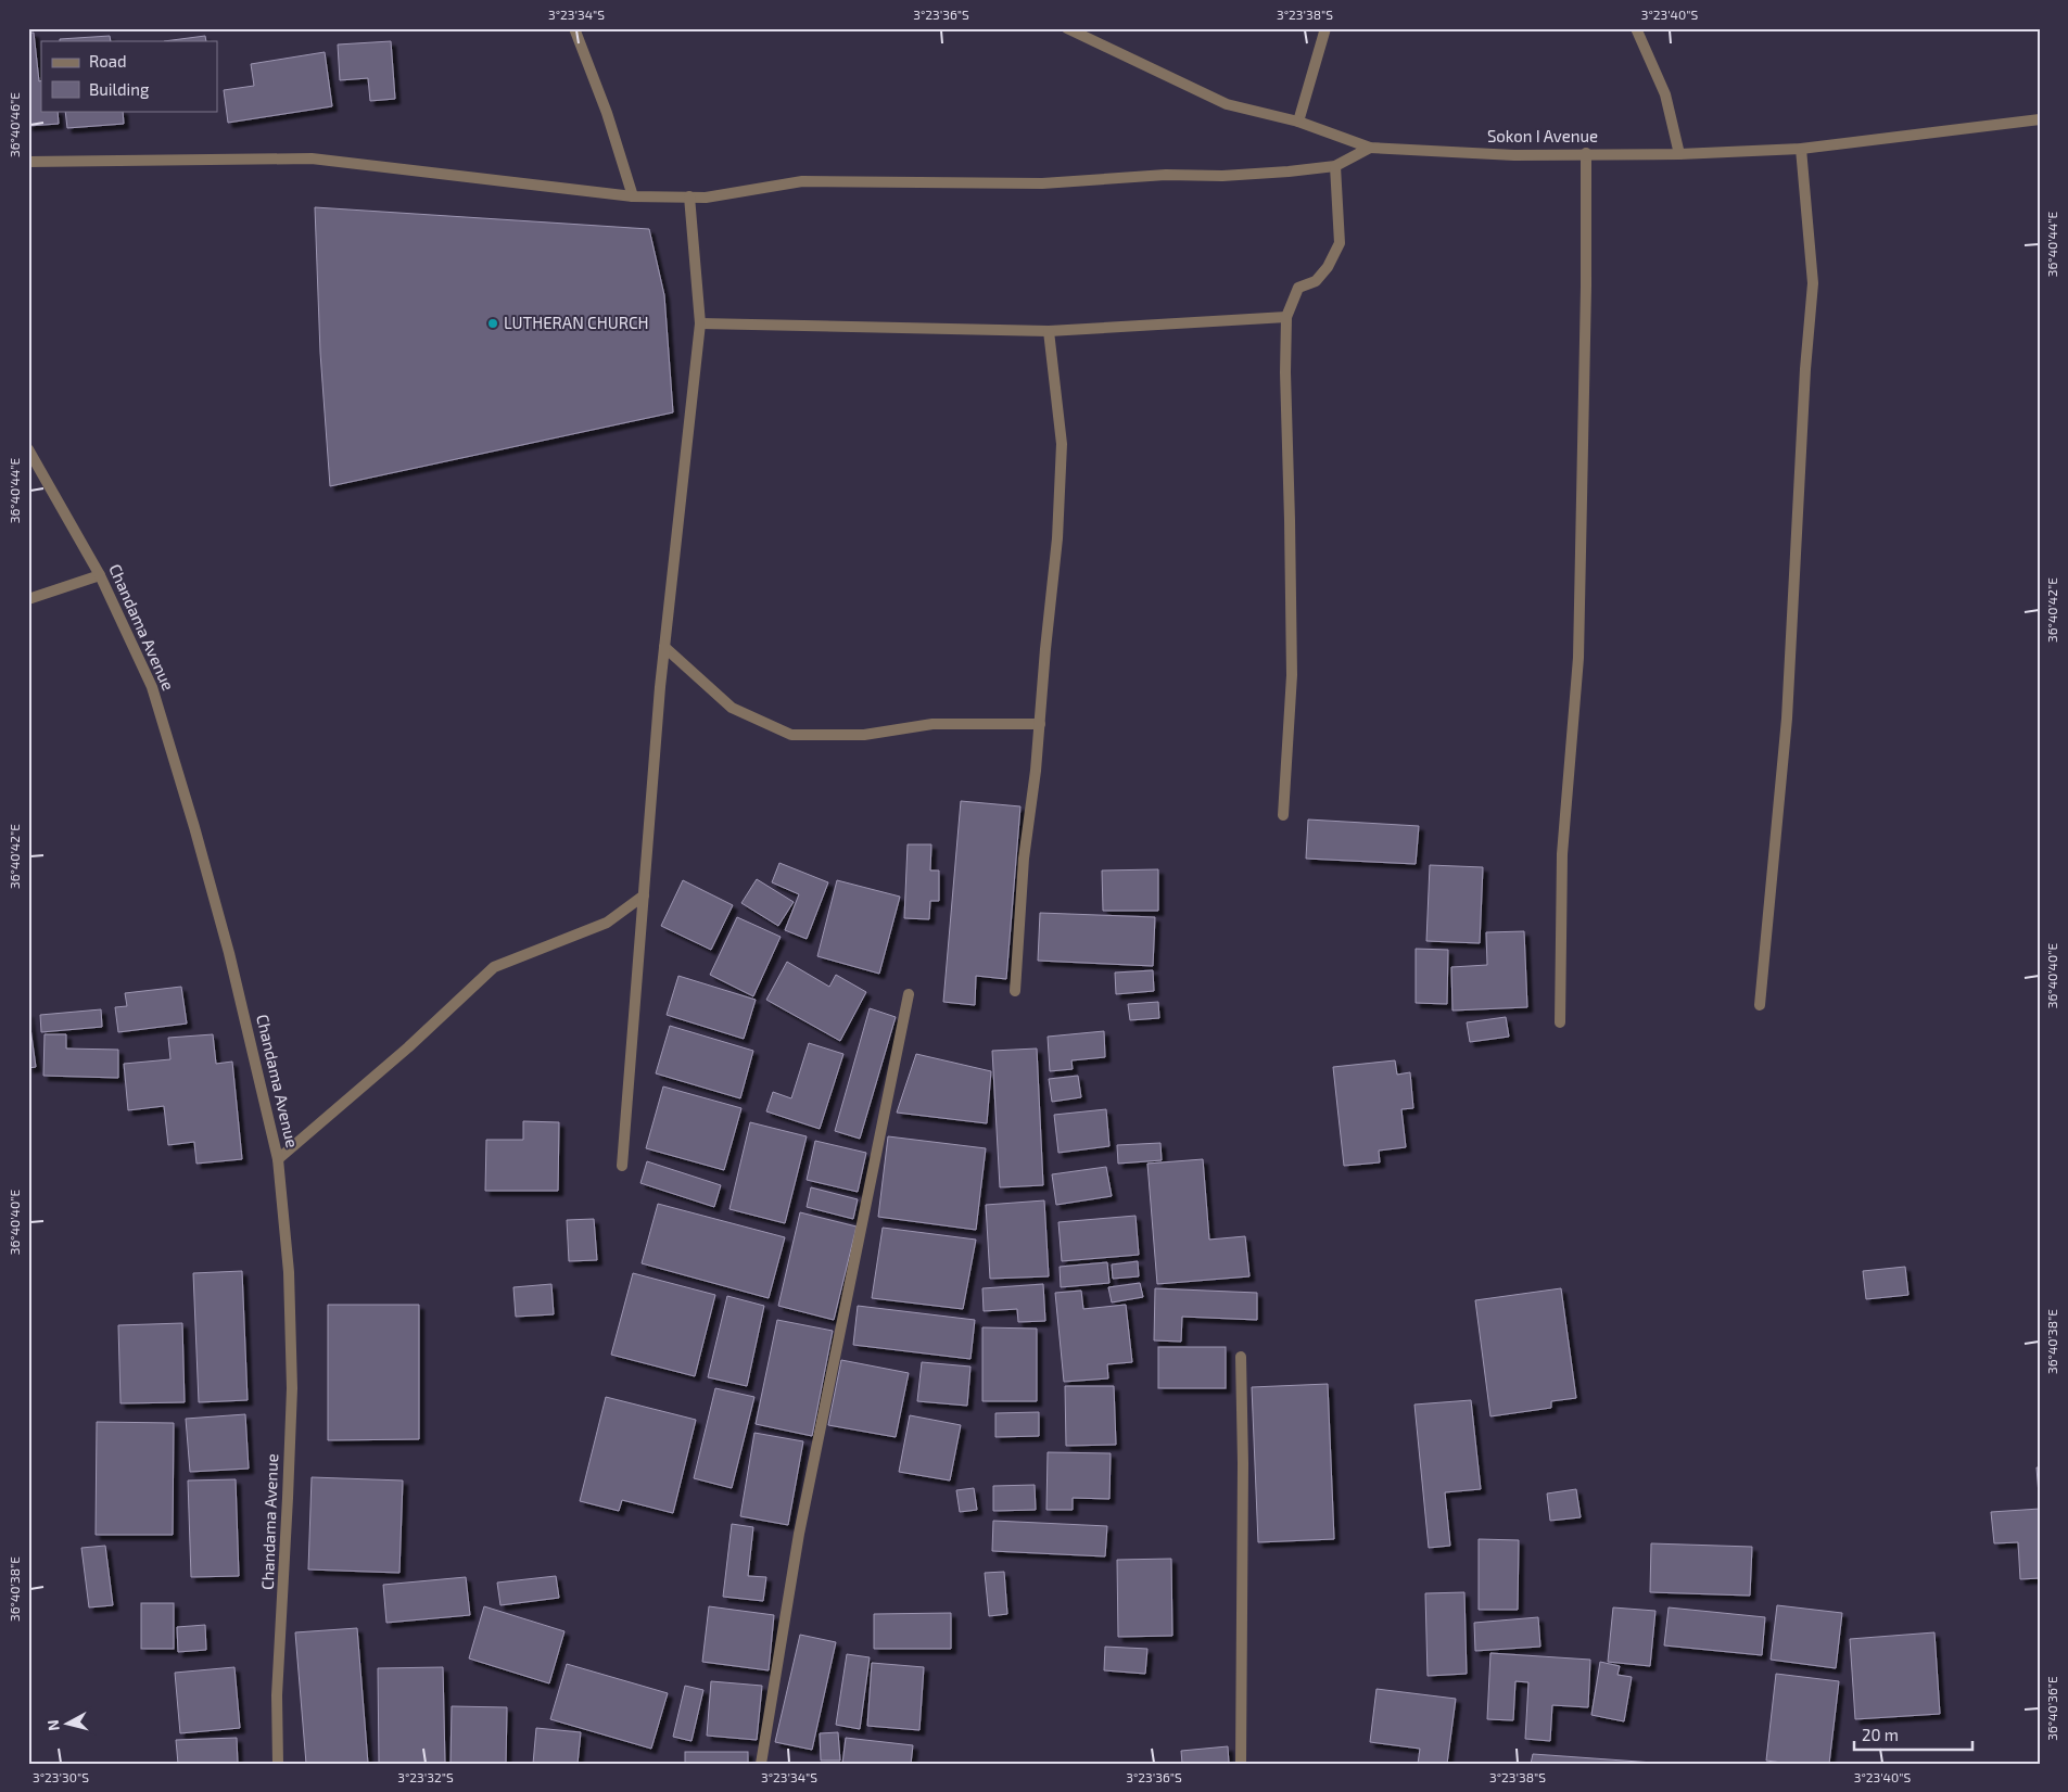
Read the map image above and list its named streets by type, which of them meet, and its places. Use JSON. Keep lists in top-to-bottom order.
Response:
{
  "streets": {
    "street": ["Sokon I Avenue", "Chandama Avenue"]
  },
  "places": ["LUTHERAN CHURCH"],
  "legend": ["Road", "Building"],
  "scale_bar": "20 m",
  "north": "left",
  "coordinates": [
    "3°23'34\"S",
    "3°23'36\"S",
    "3°23'38\"S",
    "3°23'40\"S",
    "36°40'46\"E",
    "36°40'44\"E",
    "36°40'42\"E",
    "36°40'40\"E",
    "36°40'38\"E",
    "36°40'36\"E",
    "3°23'30\"S",
    "3°23'32\"S"
  ]
}
